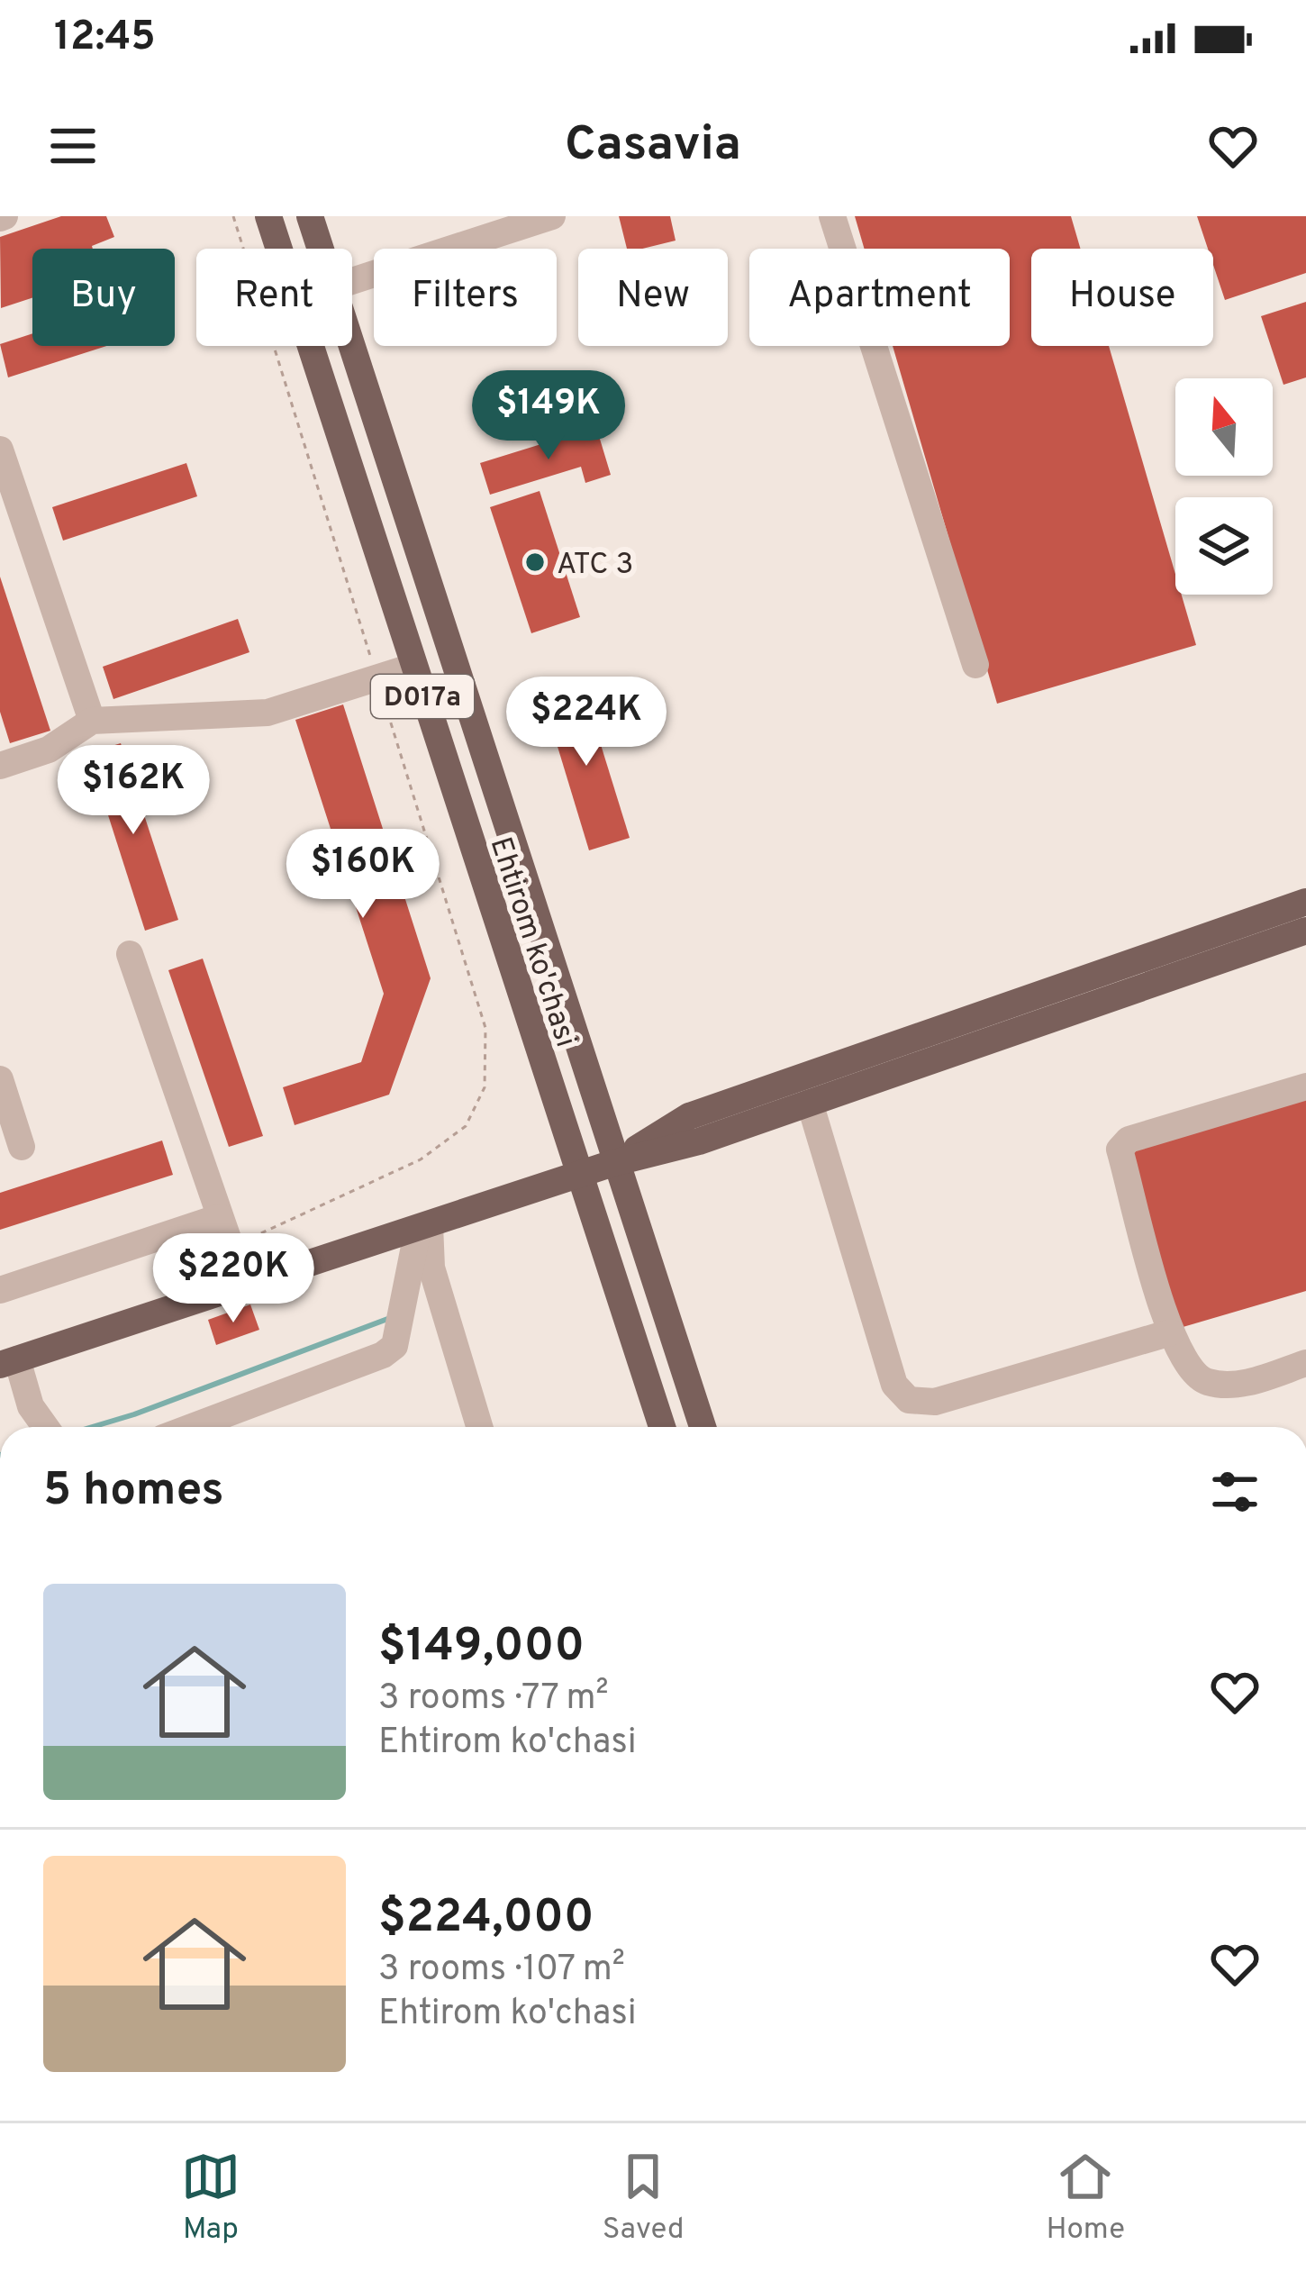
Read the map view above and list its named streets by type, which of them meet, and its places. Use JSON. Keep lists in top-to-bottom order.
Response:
{
  "streets": {
    "main road": ["D017a", "Ehtirom ko'chasi"]
  },
  "places": ["АТС 3"],
  "north": "top",
  "page": {
    "status": "12:45",
    "header": "Casavia",
    "chip": [
      "Buy",
      "Rent",
      "Filters",
      "New",
      "Apartment",
      "House"
    ],
    "price": [
      "$149K",
      "$224K",
      "$162K",
      "$160K",
      "$220K"
    ],
    "heading": "5 homes",
    "list": [
      {
        "name": "$149,000",
        "note": "3 rooms · 77 m² · Ehtirom ko'chasi"
      },
      {
        "name": "$224,000",
        "note": "3 rooms · 107 m² · Ehtirom ko'chasi"
      }
    ],
    "tabs": ["Map", "Saved", "Home"]
  }
}
